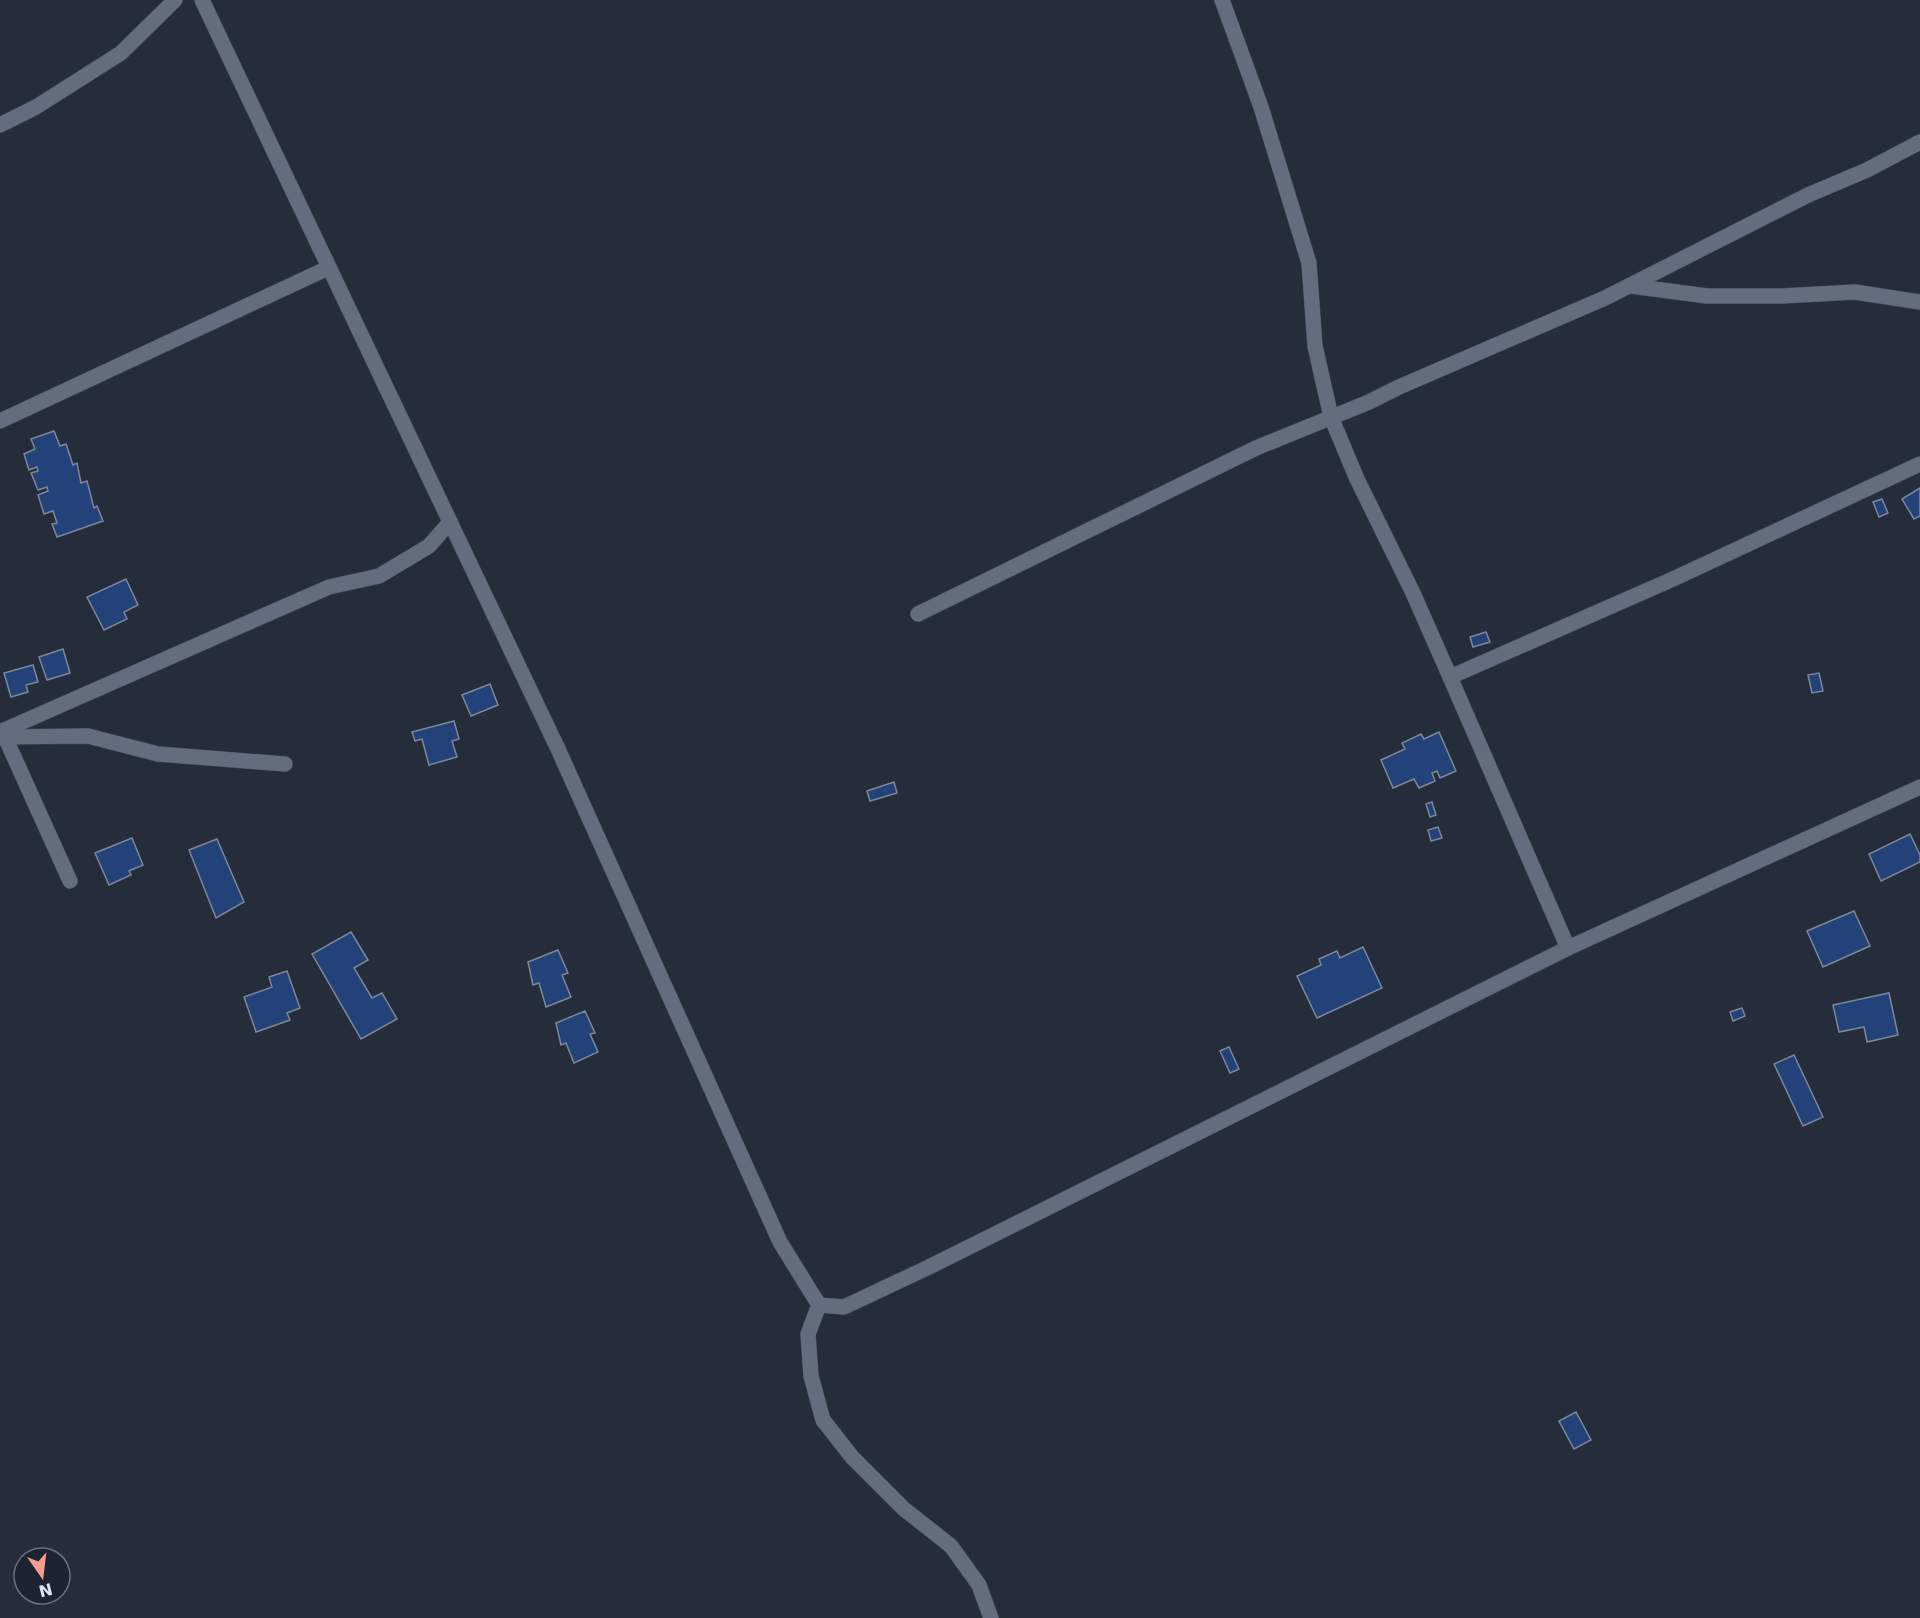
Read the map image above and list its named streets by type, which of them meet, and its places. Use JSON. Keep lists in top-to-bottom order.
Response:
{
  "north": "bottom"
}
